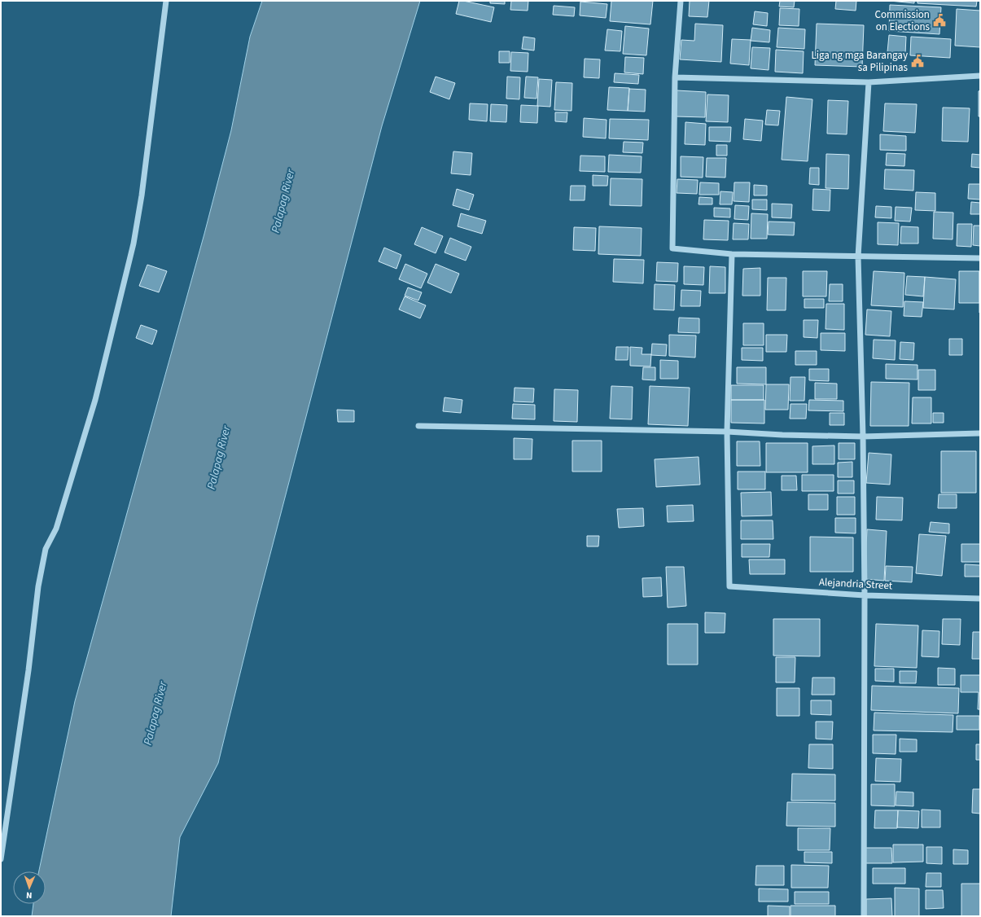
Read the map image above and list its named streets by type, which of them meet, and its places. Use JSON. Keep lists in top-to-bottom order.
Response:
{
  "streets": {
    "street": ["Alejandria Street"]
  },
  "water": ["Palapag River"],
  "places": {
    "public building": ["Commission on Elections", "Liga ng mga Barangay sa Pilipinas"]
  },
  "north": "bottom"
}
